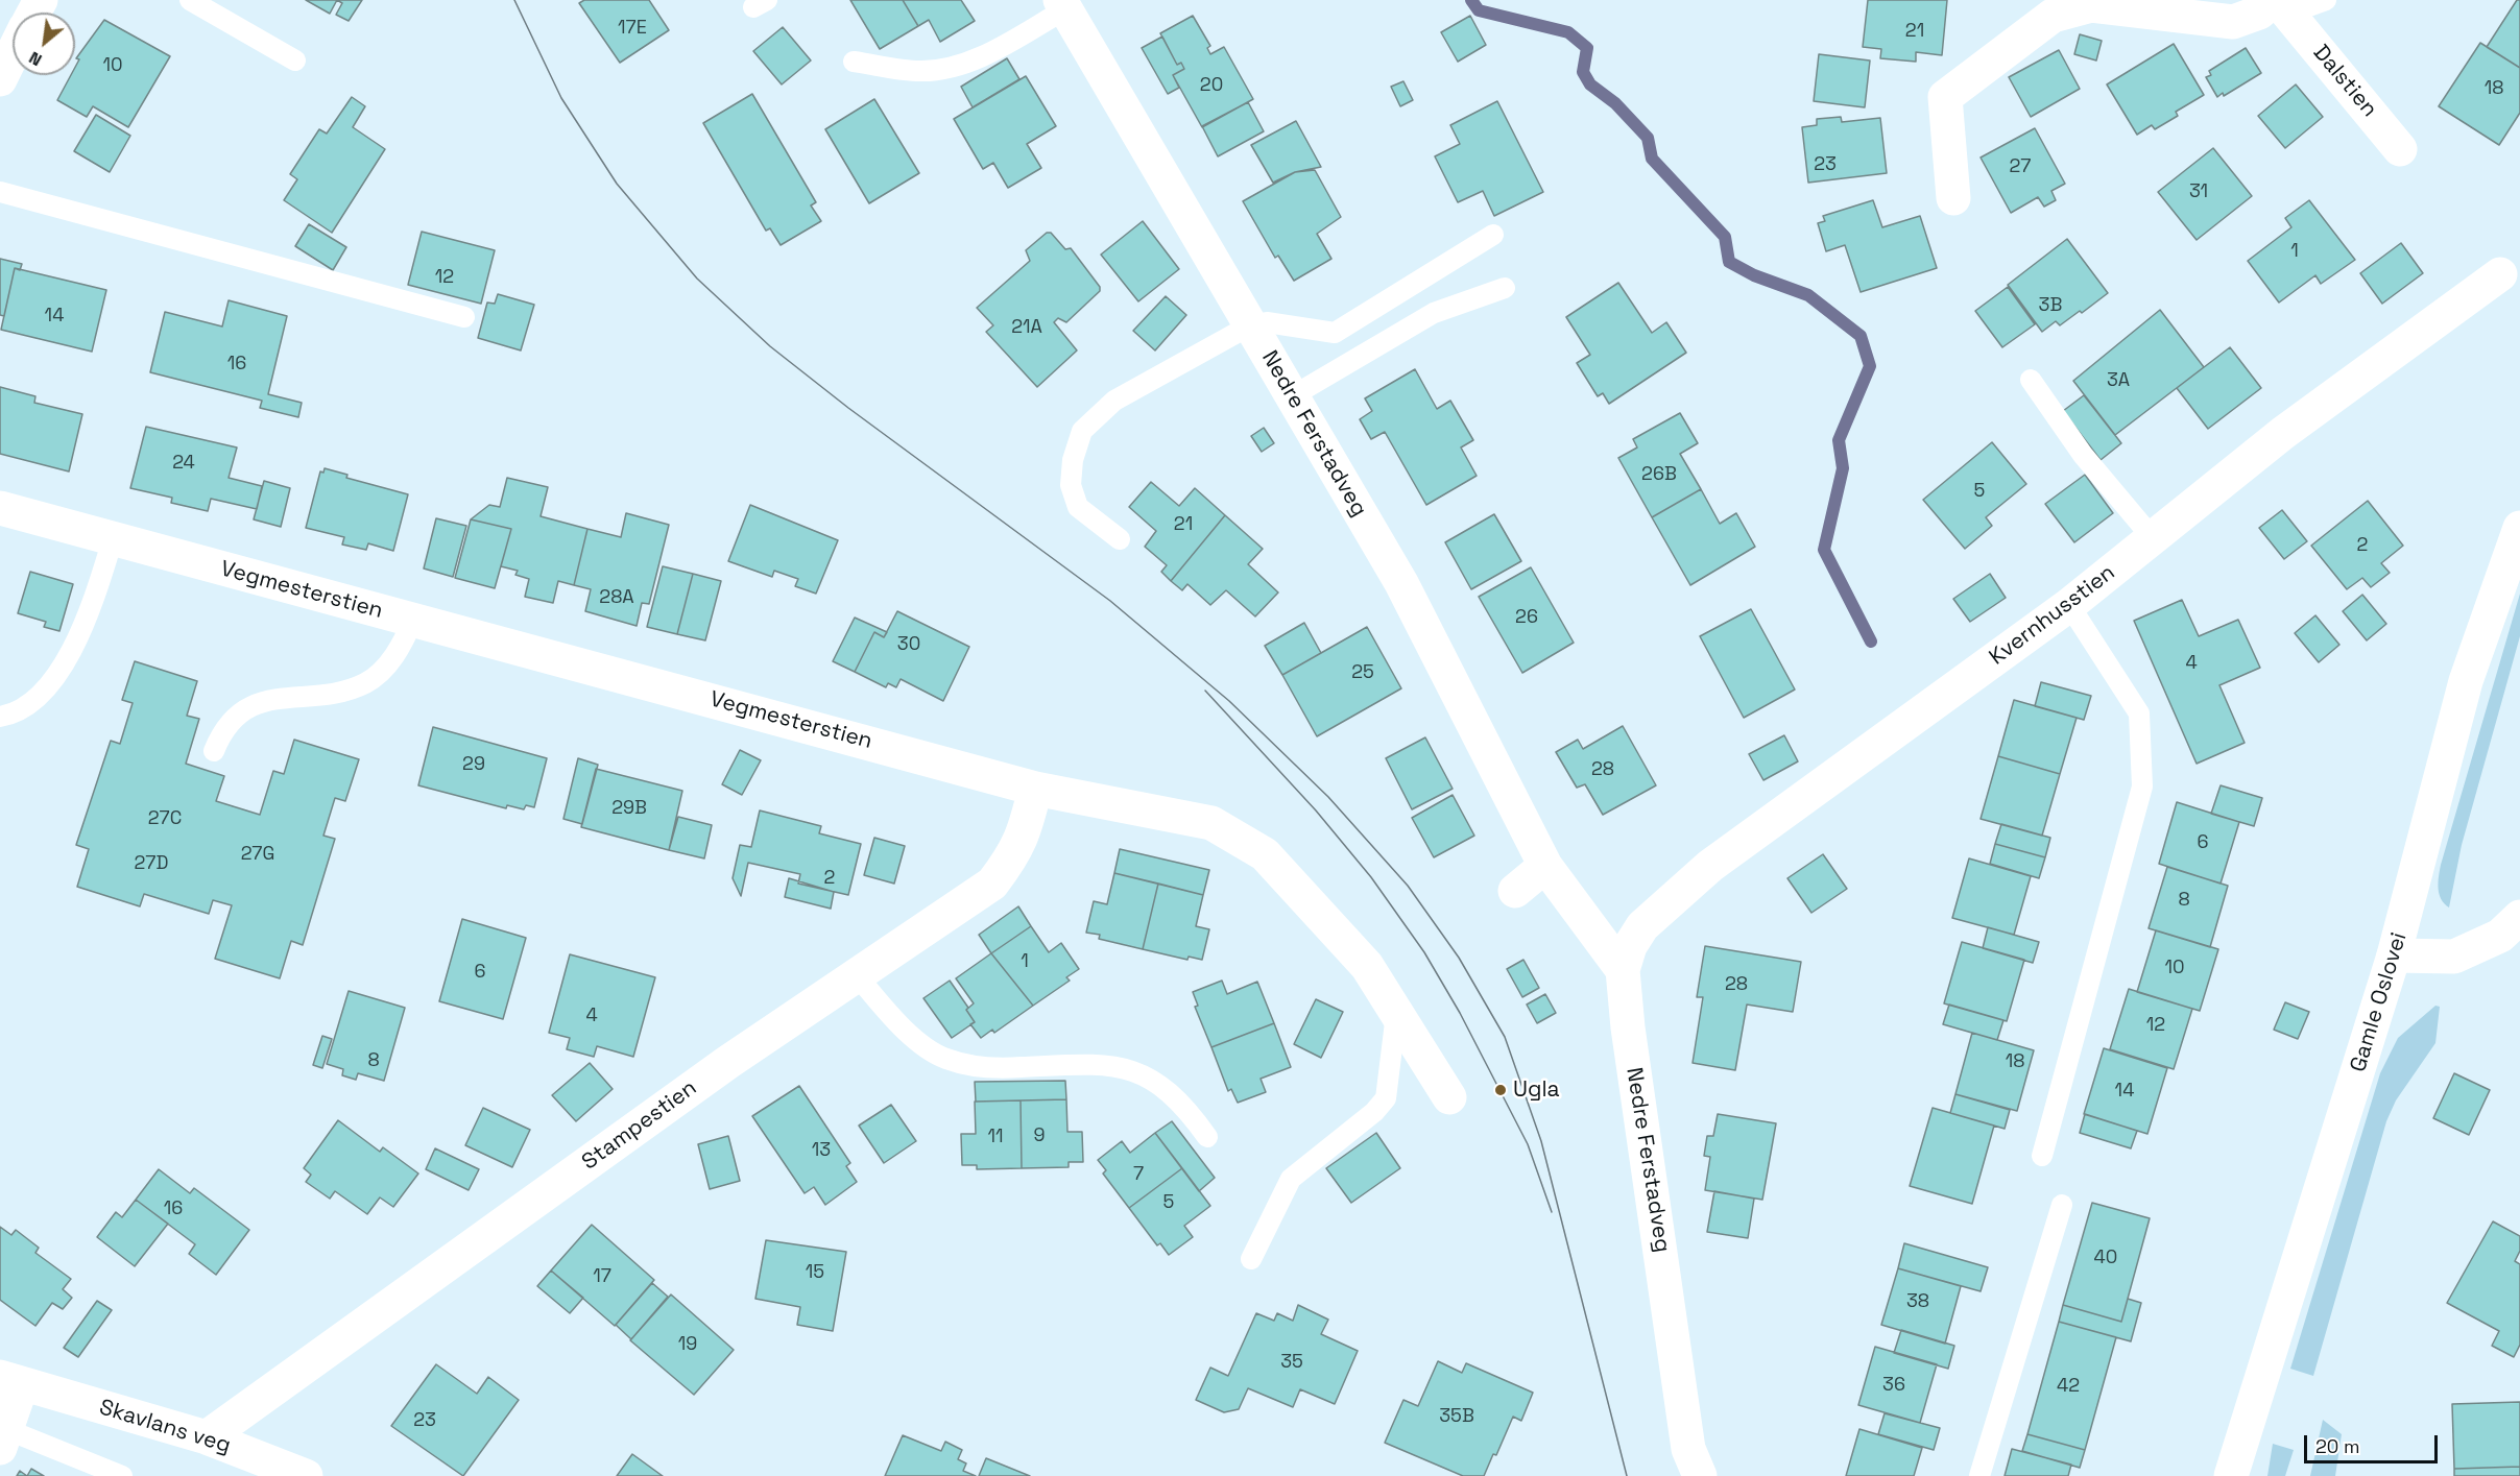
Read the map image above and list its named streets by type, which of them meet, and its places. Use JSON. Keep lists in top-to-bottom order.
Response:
{
  "streets": {
    "street": [
      "Dalstien",
      "Nedre Ferstadveg",
      "Vegmesterstien",
      "Kvernhusstien",
      "Gamle Oslovei",
      "Stampestien",
      "Skavlans veg"
    ]
  },
  "crossings": [
    ["Nedre Ferstadveg", "Kvernhusstien"],
    ["Vegmesterstien", "Stampestien"],
    ["Stampestien", "Skavlans veg"]
  ],
  "places": ["Ugla"],
  "house_numbers": [
    "17E",
    "21",
    "10",
    "20",
    "18",
    "23",
    "27",
    "31",
    "1",
    "12",
    "3B",
    "14",
    "21A",
    "16",
    "3A",
    "24",
    "26B",
    "5",
    "21",
    "2",
    "28A",
    "26",
    "30",
    "4",
    "25",
    "29",
    "28",
    "29B",
    "27C",
    "6",
    "27G",
    "27D",
    "2",
    "8",
    "1",
    "10",
    "6",
    "28",
    "4",
    "12",
    "8",
    "18",
    "14",
    "9",
    "11",
    "13",
    "7",
    "5",
    "16",
    "40",
    "15",
    "17",
    "38",
    "19",
    "35",
    "36",
    "42",
    "35B",
    "23"
  ],
  "scale_bar": "20 m",
  "north": "bottom left"
}
